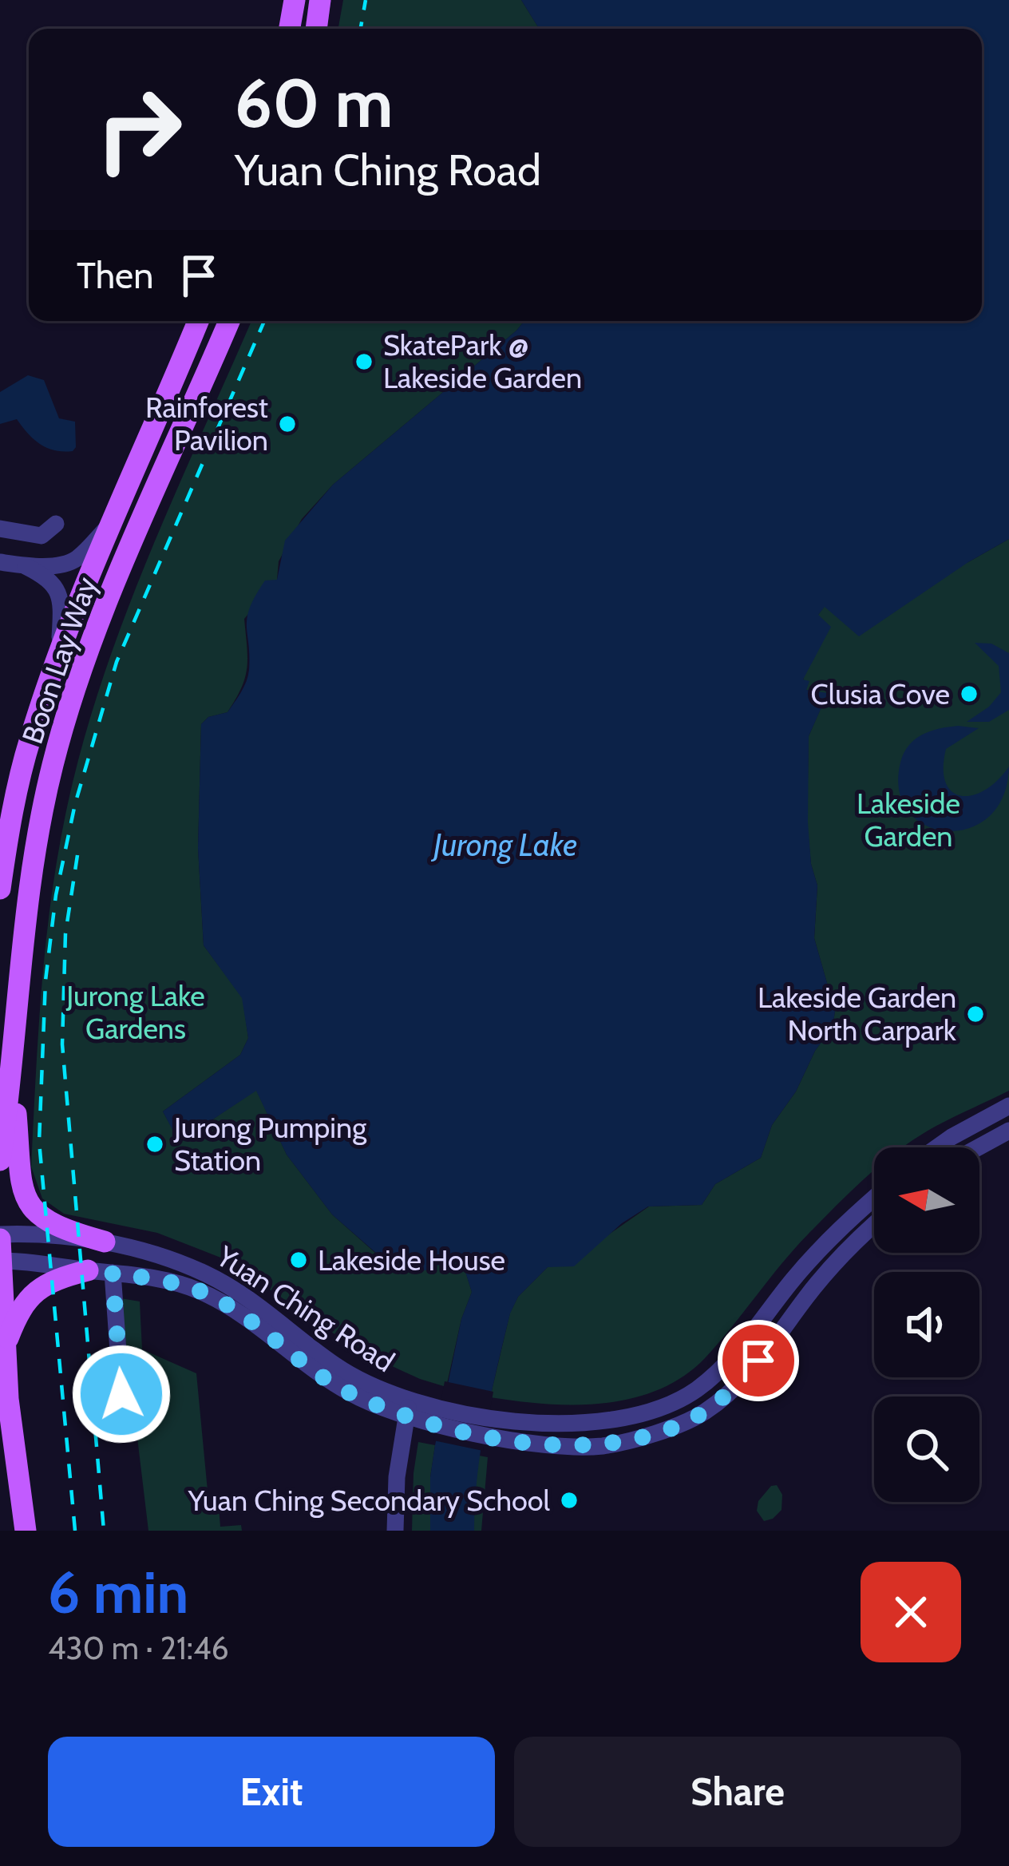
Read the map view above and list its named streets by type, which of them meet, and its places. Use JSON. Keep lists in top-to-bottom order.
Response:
{
  "streets": {
    "main road": ["Boon Lay Way"],
    "street": ["Yuan Ching Road"]
  },
  "water": ["Jurong Lake"],
  "parks": ["Lakeside Garden", "Jurong Lake Gardens"],
  "places": [
    "SkatePark @ Lakeside Garden",
    "Rainforest Pavilion",
    "Clusia Cove",
    "Lakeside Garden North Carpark",
    "Jurong Pumping Station",
    "Lakeside House",
    "Yuan Ching Secondary School"
  ],
  "north": "left",
  "page": {
    "turn": ["60 m", "Yuan Ching Road"],
    "then": "Then",
    "heading": ["6 min", "430 m · 21:46"],
    "buttons": ["Exit", "Share"]
  }
}
